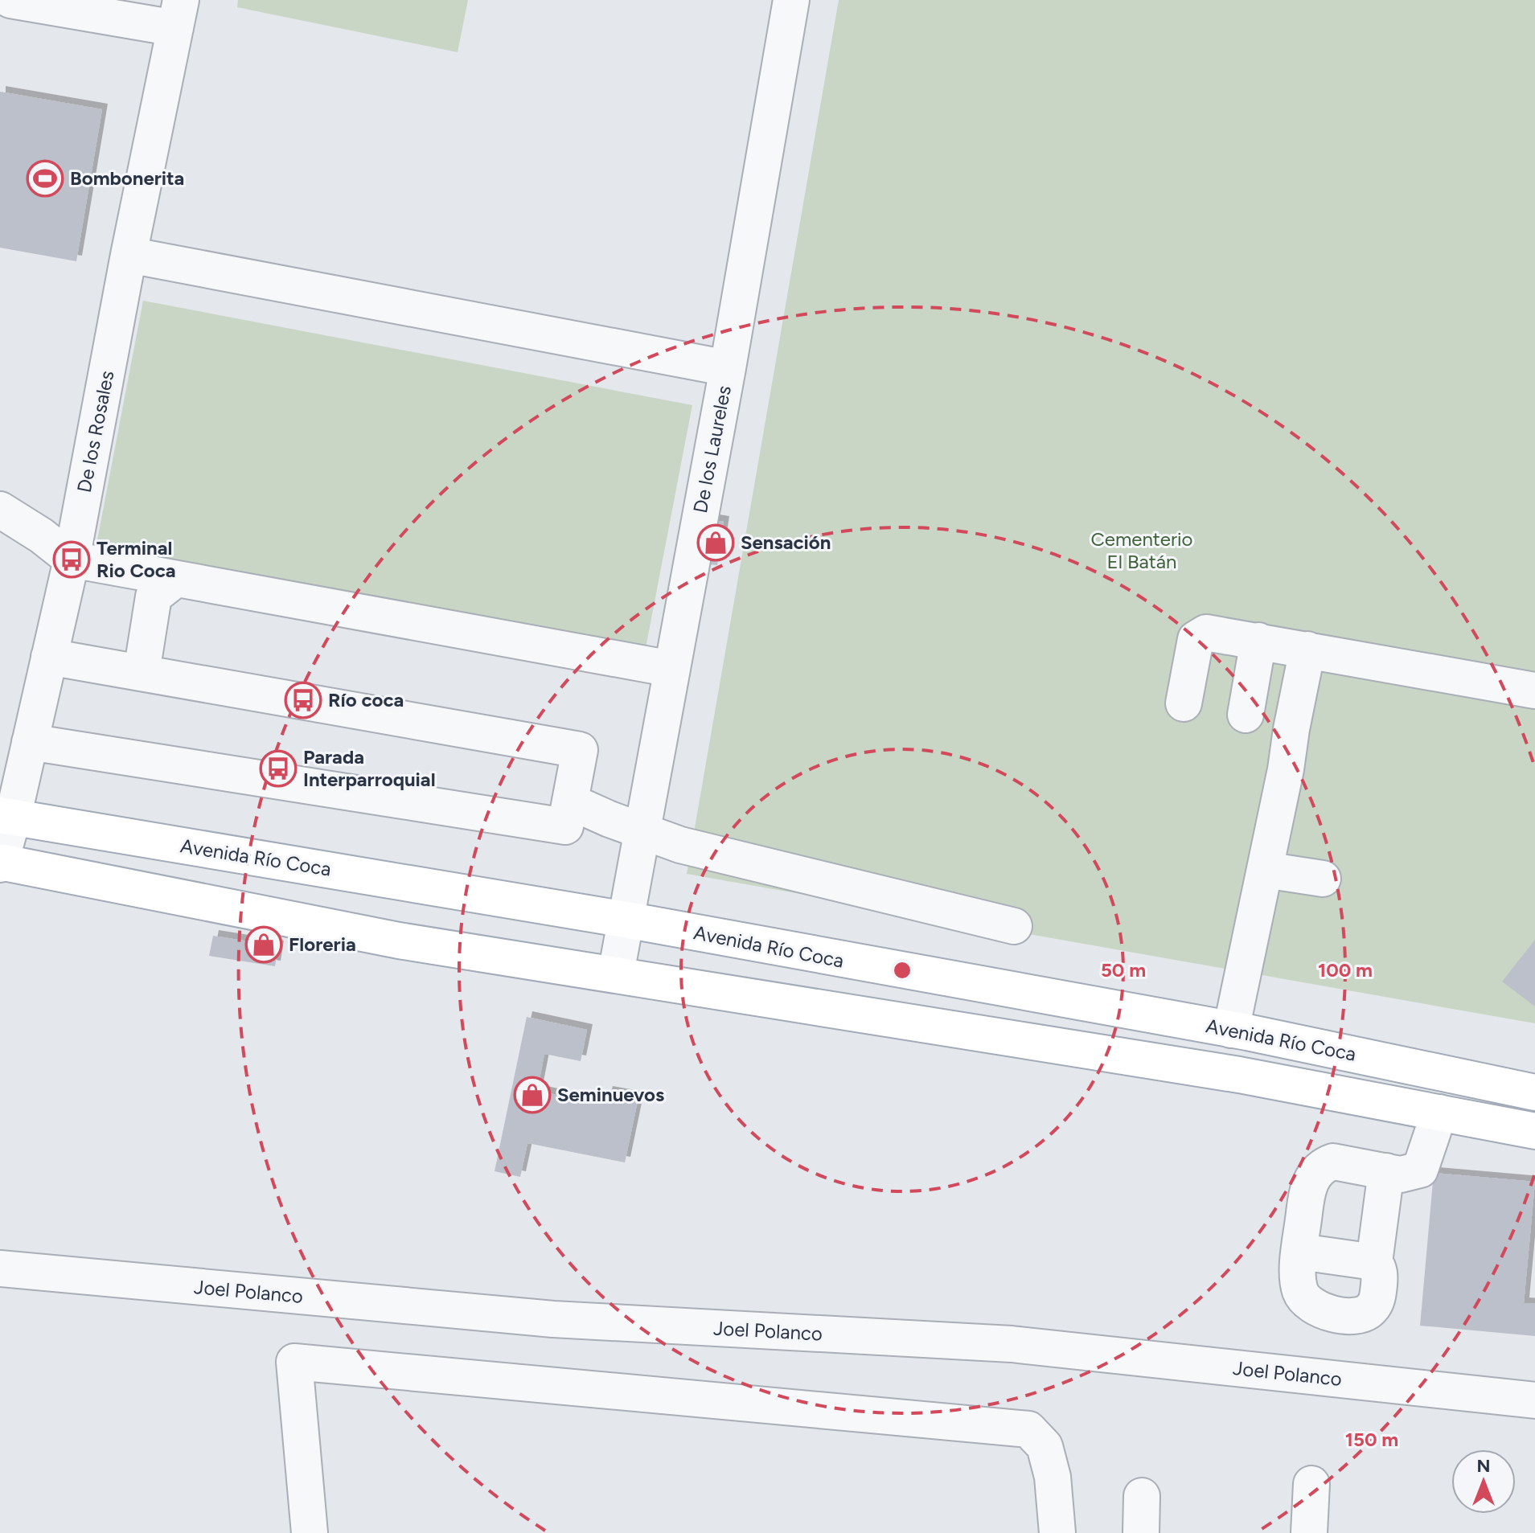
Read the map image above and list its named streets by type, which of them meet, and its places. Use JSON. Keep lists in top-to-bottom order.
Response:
{
  "streets": {
    "main road": ["Avenida Río Coca"],
    "street": ["De los Rosales", "De los Laureles", "Joel Polanco"]
  },
  "crossings": [
    ["De los Rosales", "Avenida Río Coca"],
    ["De los Laureles", "Avenida Río Coca"]
  ],
  "parks": ["Cementerio El Batán"],
  "places": {
    "sports": ["Bombonerita"],
    "shop": ["Sensación", "Floreria", "Seminuevos"],
    "bus stop": ["Terminal Rio Coca", "Río coca", "Parada Interparroquial"]
  },
  "north": "top",
  "rings": ["50 m", "100 m", "150 m"]
}
